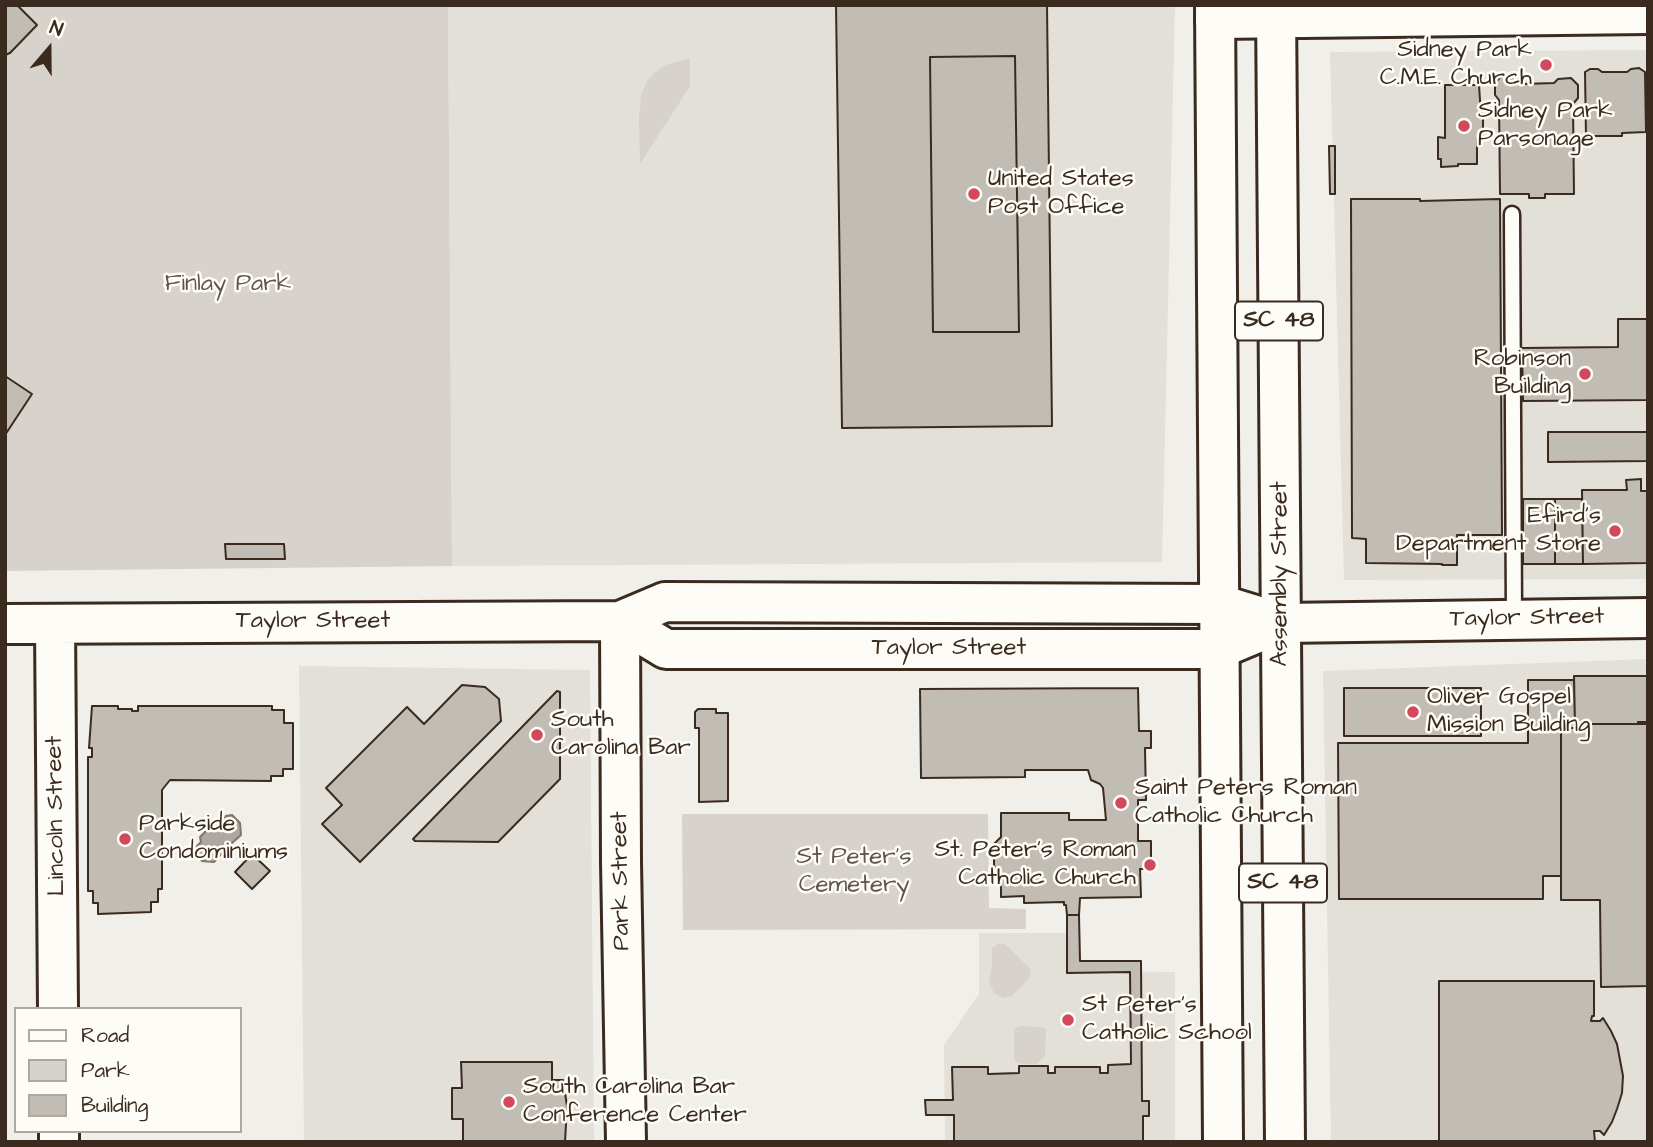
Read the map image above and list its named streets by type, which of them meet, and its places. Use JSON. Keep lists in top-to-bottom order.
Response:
{
  "streets": {
    "main road": [
      "SC 48",
      "Assembly Street",
      "Taylor Street",
      "Lincoln Street",
      "Park Street"
    ]
  },
  "crossings": [
    ["SC 48", "Taylor Street"],
    ["Assembly Street", "Taylor Street"],
    ["Taylor Street", "Lincoln Street"],
    ["Taylor Street", "Park Street"]
  ],
  "parks": ["Finlay Park", "St Peter's Cemetery"],
  "places": [
    "Sidney Park C.M.E. Church",
    "Sidney Park Parsonage",
    "United States Post Office",
    "Robinson Building",
    "Efird's Department Store",
    "Oliver Gospel Mission Building",
    "South Carolina Bar",
    "Saint Peters Roman Catholic Church",
    "Parkside Condominiums",
    "St. Peter's Roman Catholic Church",
    "St Peter's Catholic School",
    "South Carolina Bar Conference Center"
  ],
  "legend": ["Road", "Park", "Building"],
  "north": "top"
}
